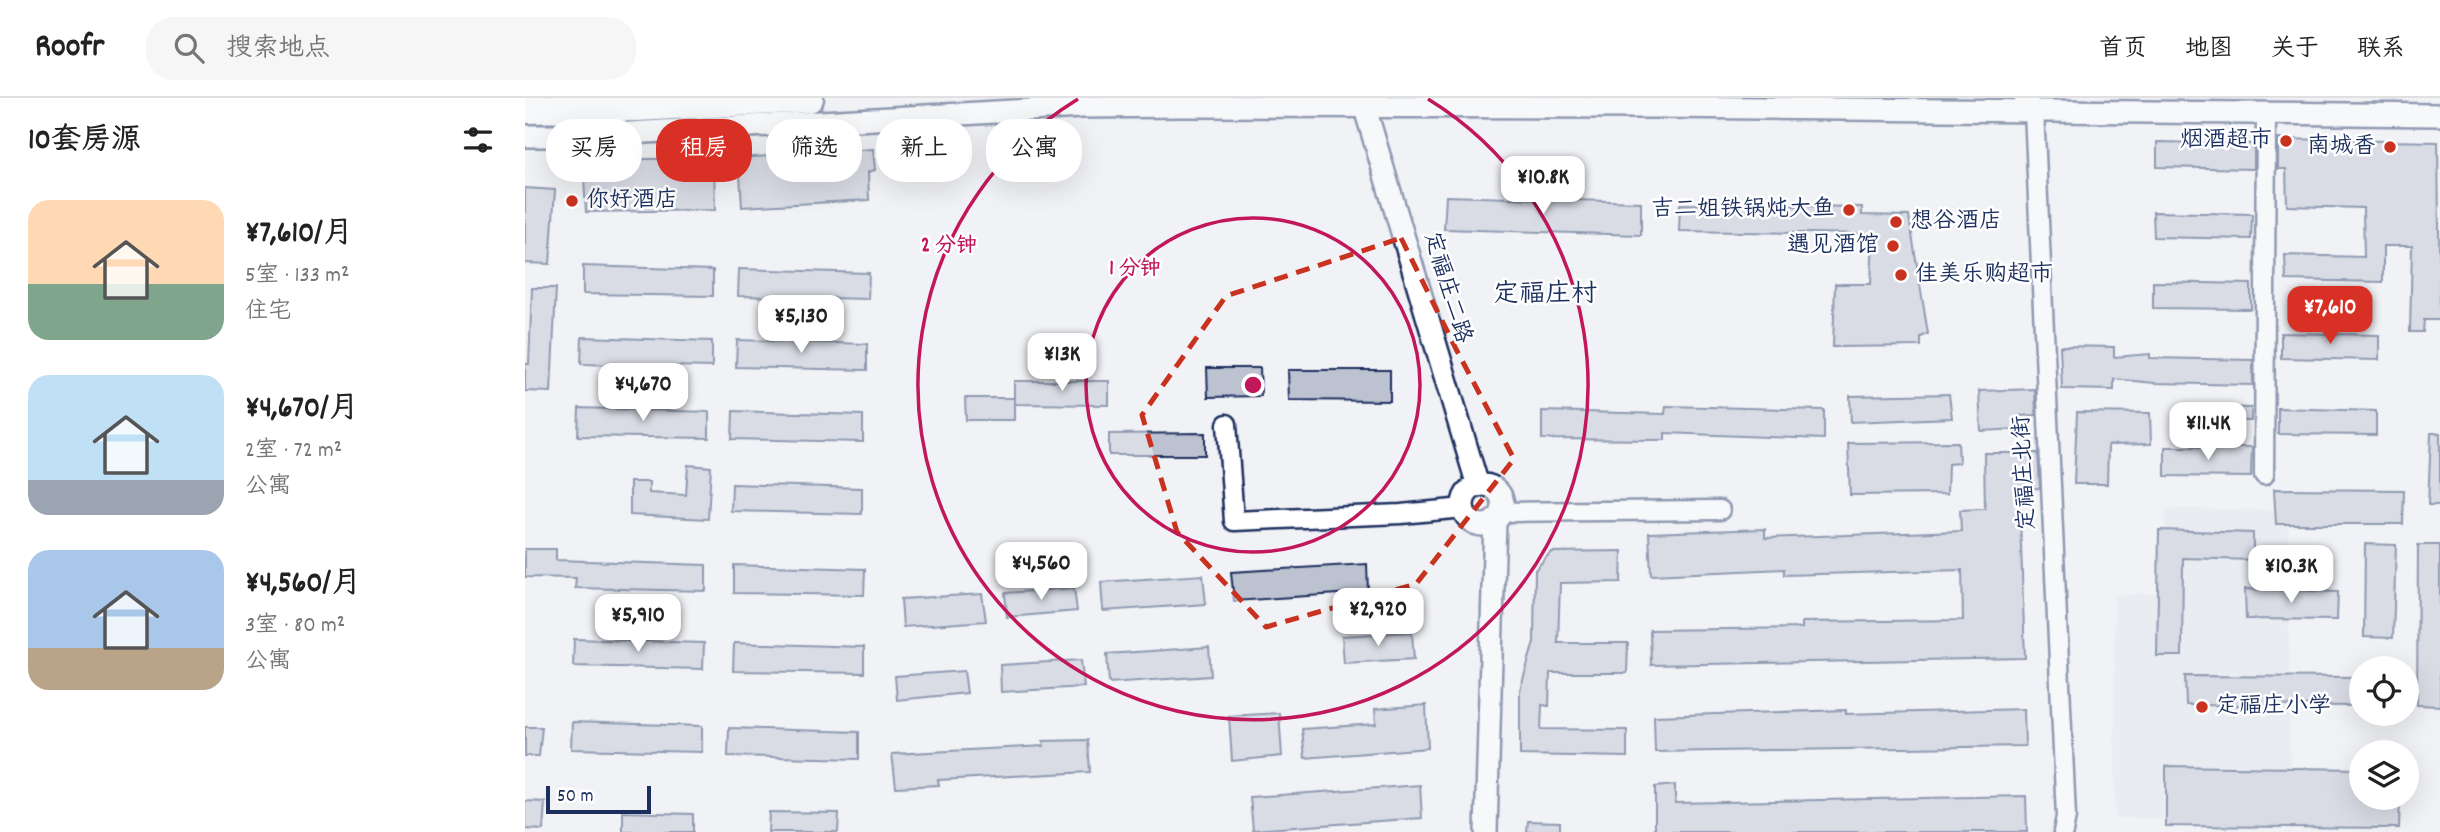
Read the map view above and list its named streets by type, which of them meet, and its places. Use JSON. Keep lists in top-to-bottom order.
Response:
{
  "streets": {
    "street": ["定福庄二路", "定福庄北街"]
  },
  "districts": ["定福庄村"],
  "places": [
    "烟酒超市",
    "南城香",
    "你好酒店",
    "吉二姐铁锅炖大鱼",
    "想谷酒店",
    "遇见酒馆",
    "佳美乐购超市",
    "定福庄小学"
  ],
  "scale_bar": "50 m",
  "page": {
    "header": "Roofr",
    "search": "搜索地点",
    "nav": [
      "首页",
      "地图",
      "关于",
      "联系"
    ],
    "heading": "10套房源",
    "chip": [
      "买房",
      "租房",
      "筛选",
      "新上",
      "公寓"
    ],
    "price": [
      "¥10.8K",
      "¥7,610",
      "¥5,130",
      "¥13K",
      "¥4,670",
      "¥11.4K",
      "¥4,560",
      "¥10.3K",
      "¥2,920",
      "¥5,910"
    ],
    "list": [
      {
        "name": "¥7,610/月",
        "note": "5室 · 133 m² · 住宅"
      },
      {
        "name": "¥4,670/月",
        "note": "2室 · 72 m² · 公寓"
      },
      {
        "name": "¥4,560/月",
        "note": "3室 · 80 m² · 公寓"
      }
    ],
    "scale": "50 m"
  },
  "rings": ["2 分钟", "1 分钟"]
}
